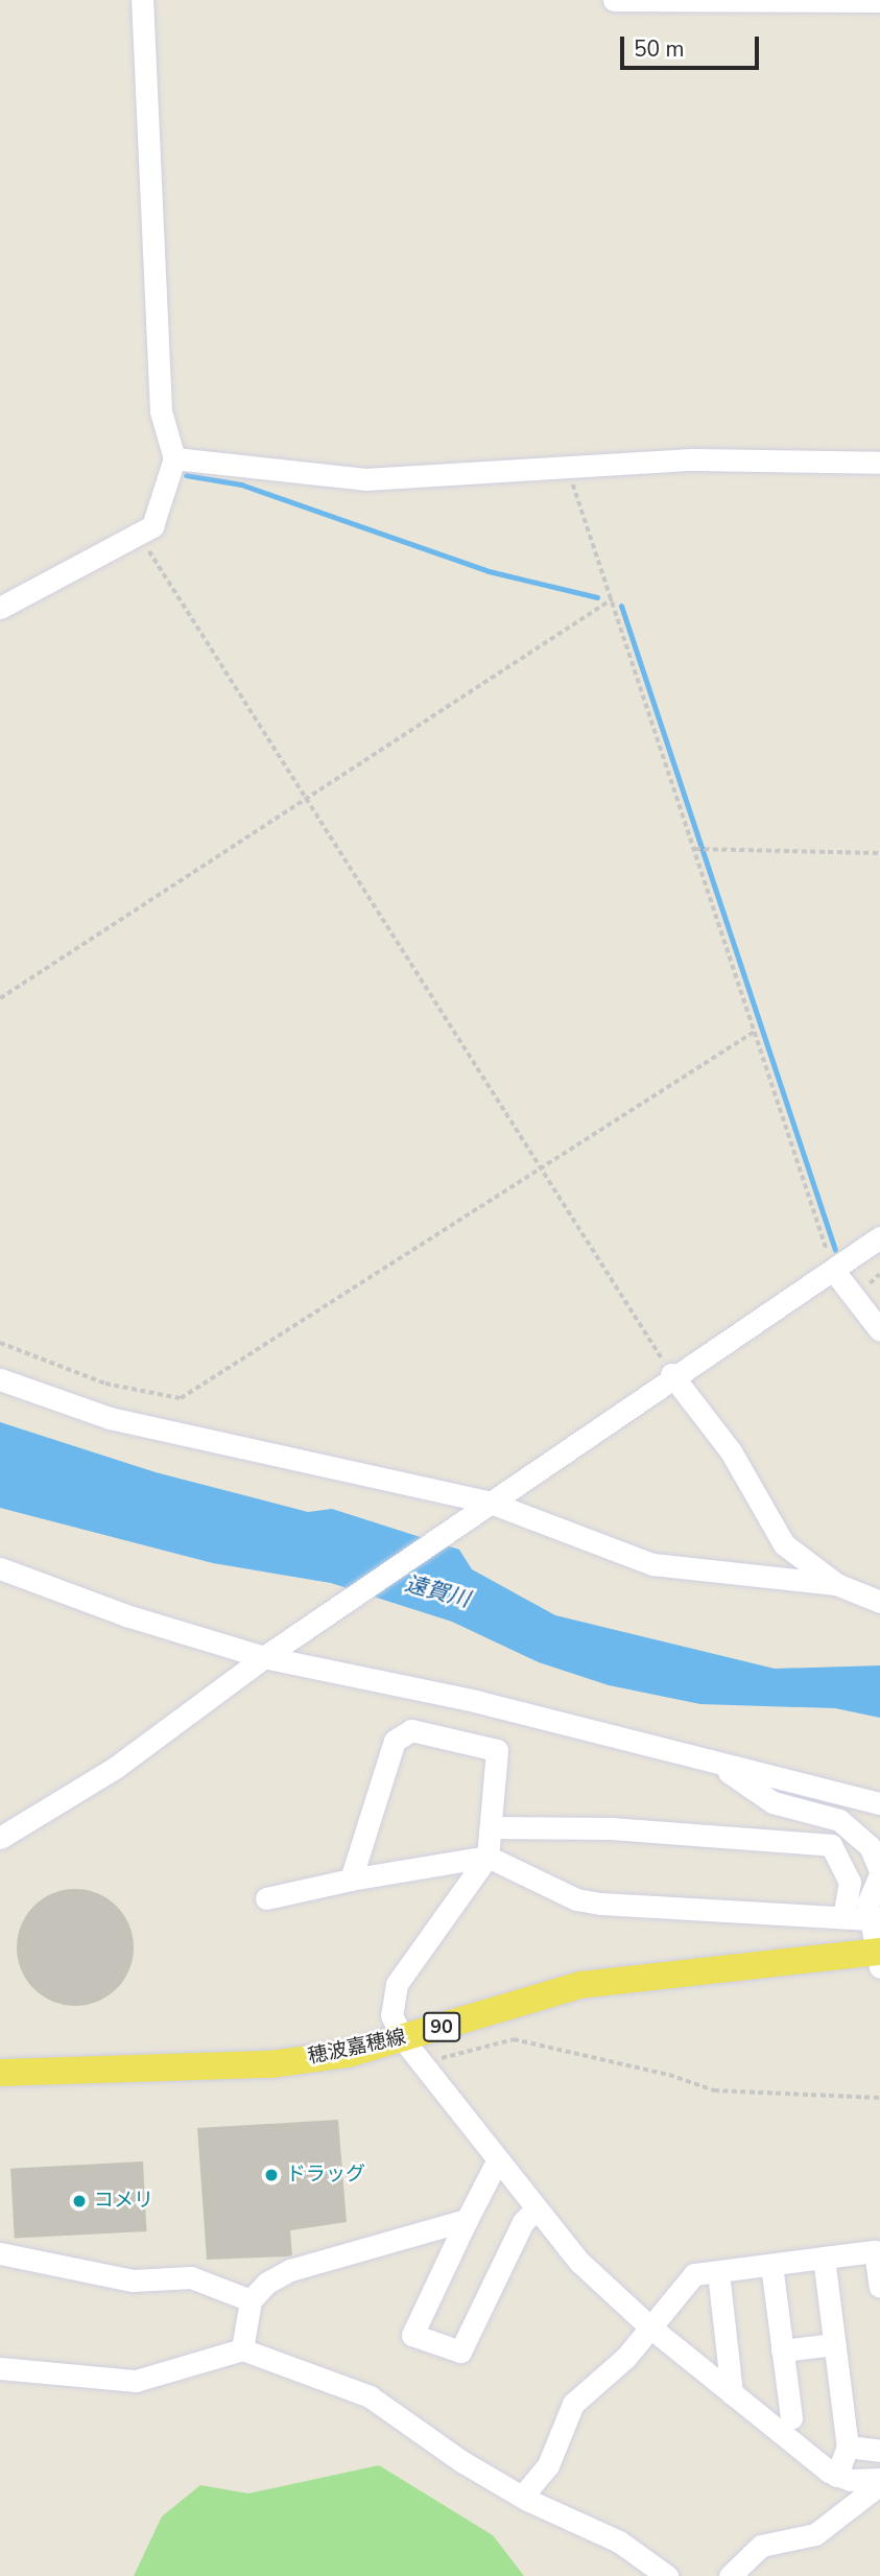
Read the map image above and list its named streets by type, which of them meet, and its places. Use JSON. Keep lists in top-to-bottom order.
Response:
{
  "streets": {
    "main road": ["90", "穂波嘉穂線"]
  },
  "water": ["遠賀川"],
  "places": ["ドラッグ", "コメリ"],
  "scale_bar": "50 m"
}
